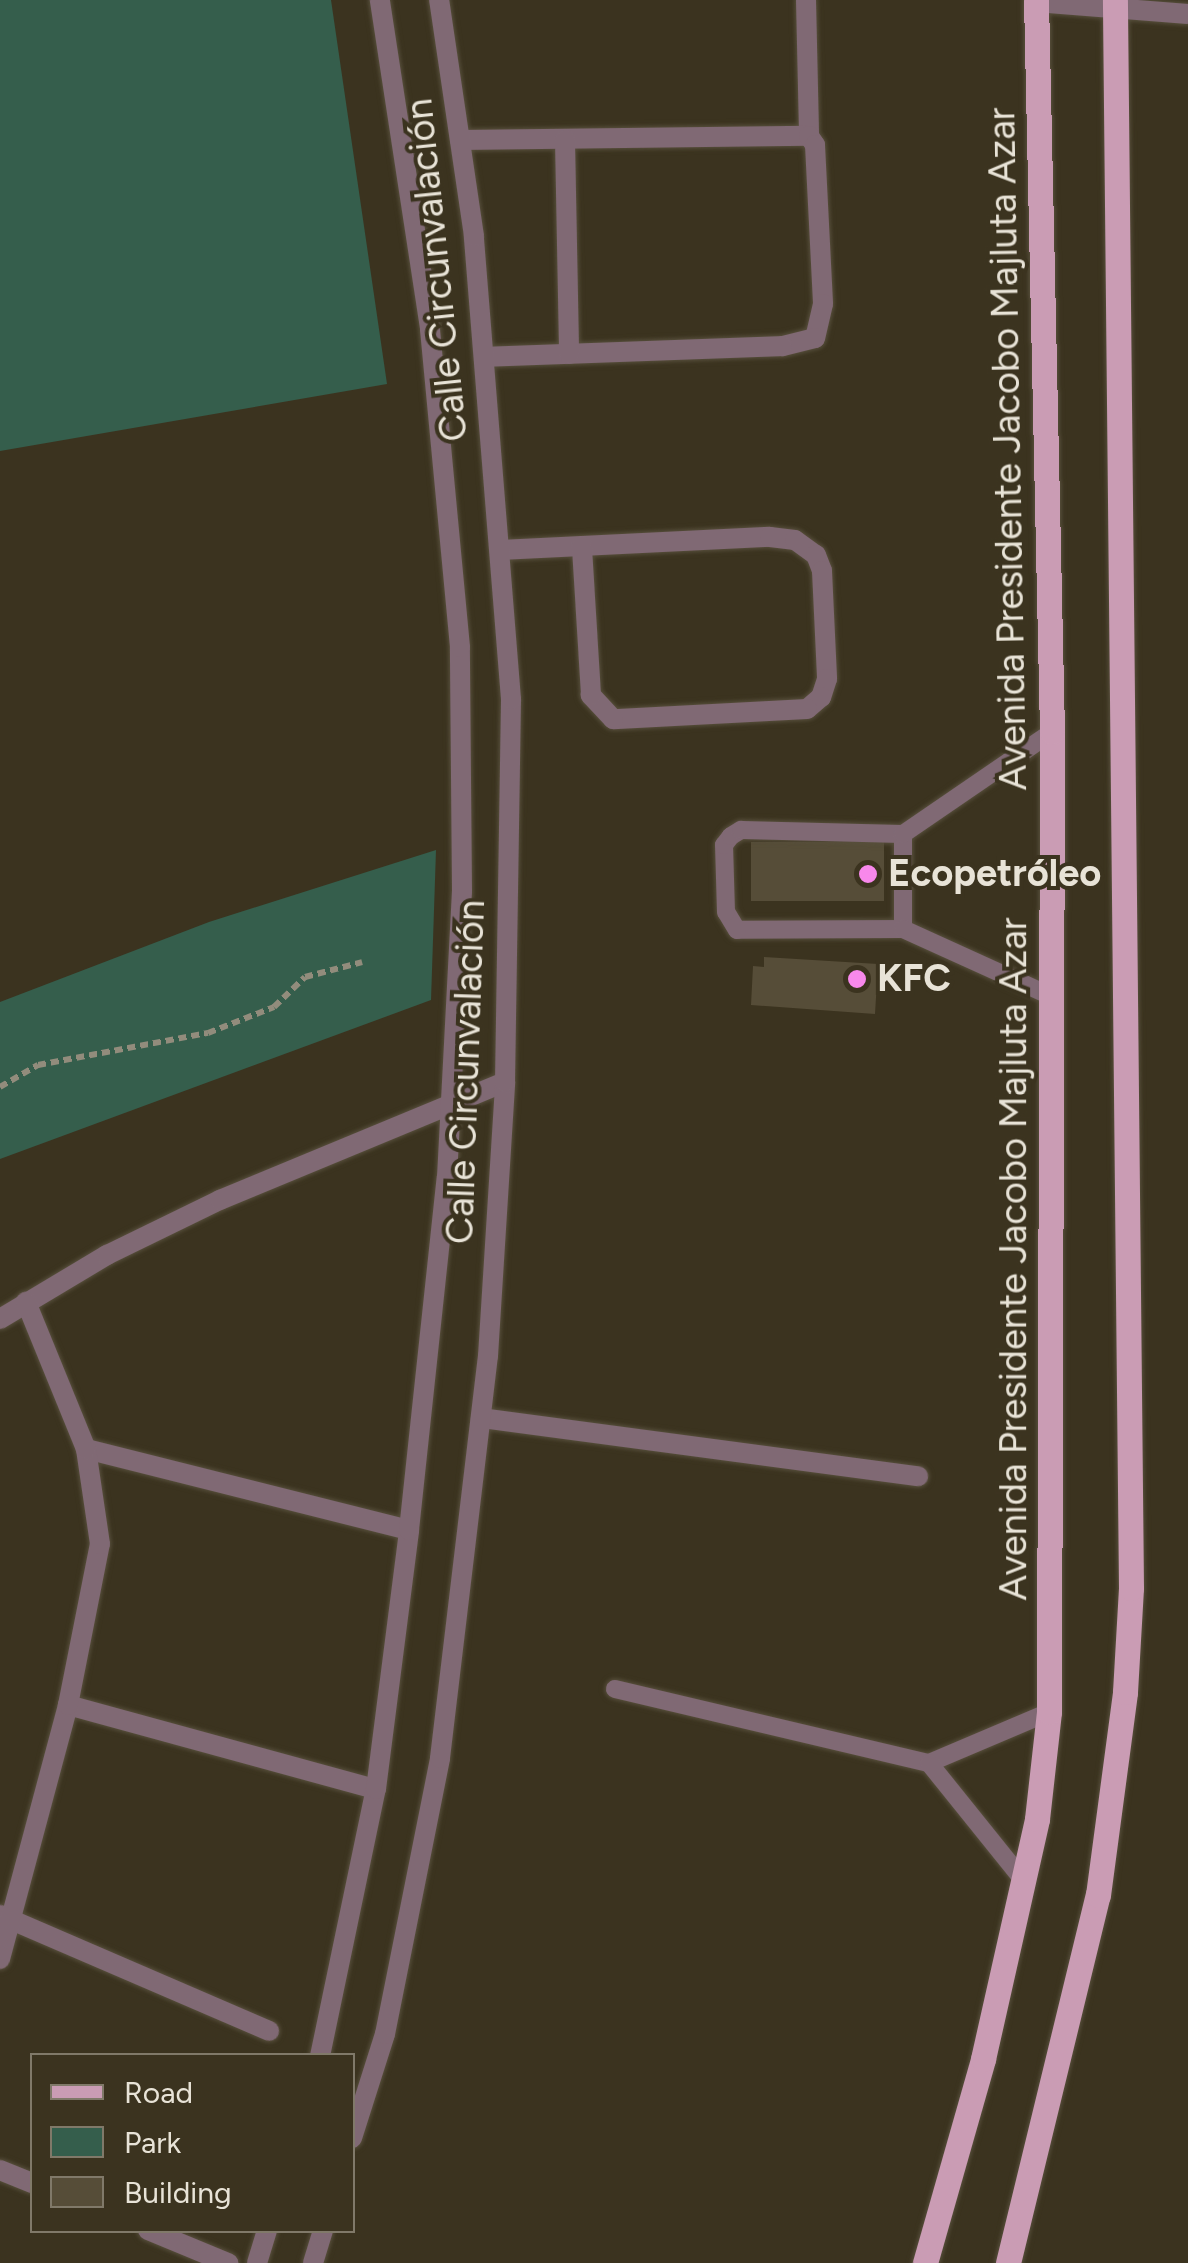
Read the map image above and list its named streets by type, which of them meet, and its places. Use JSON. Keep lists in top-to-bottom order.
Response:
{
  "streets": {
    "main road": ["Avenida Presidente Jacobo Majluta Azar"],
    "street": ["Calle Circunvalación"]
  },
  "places": ["Ecopetróleo", "KFC"],
  "legend": ["Road", "Park", "Building"]
}
